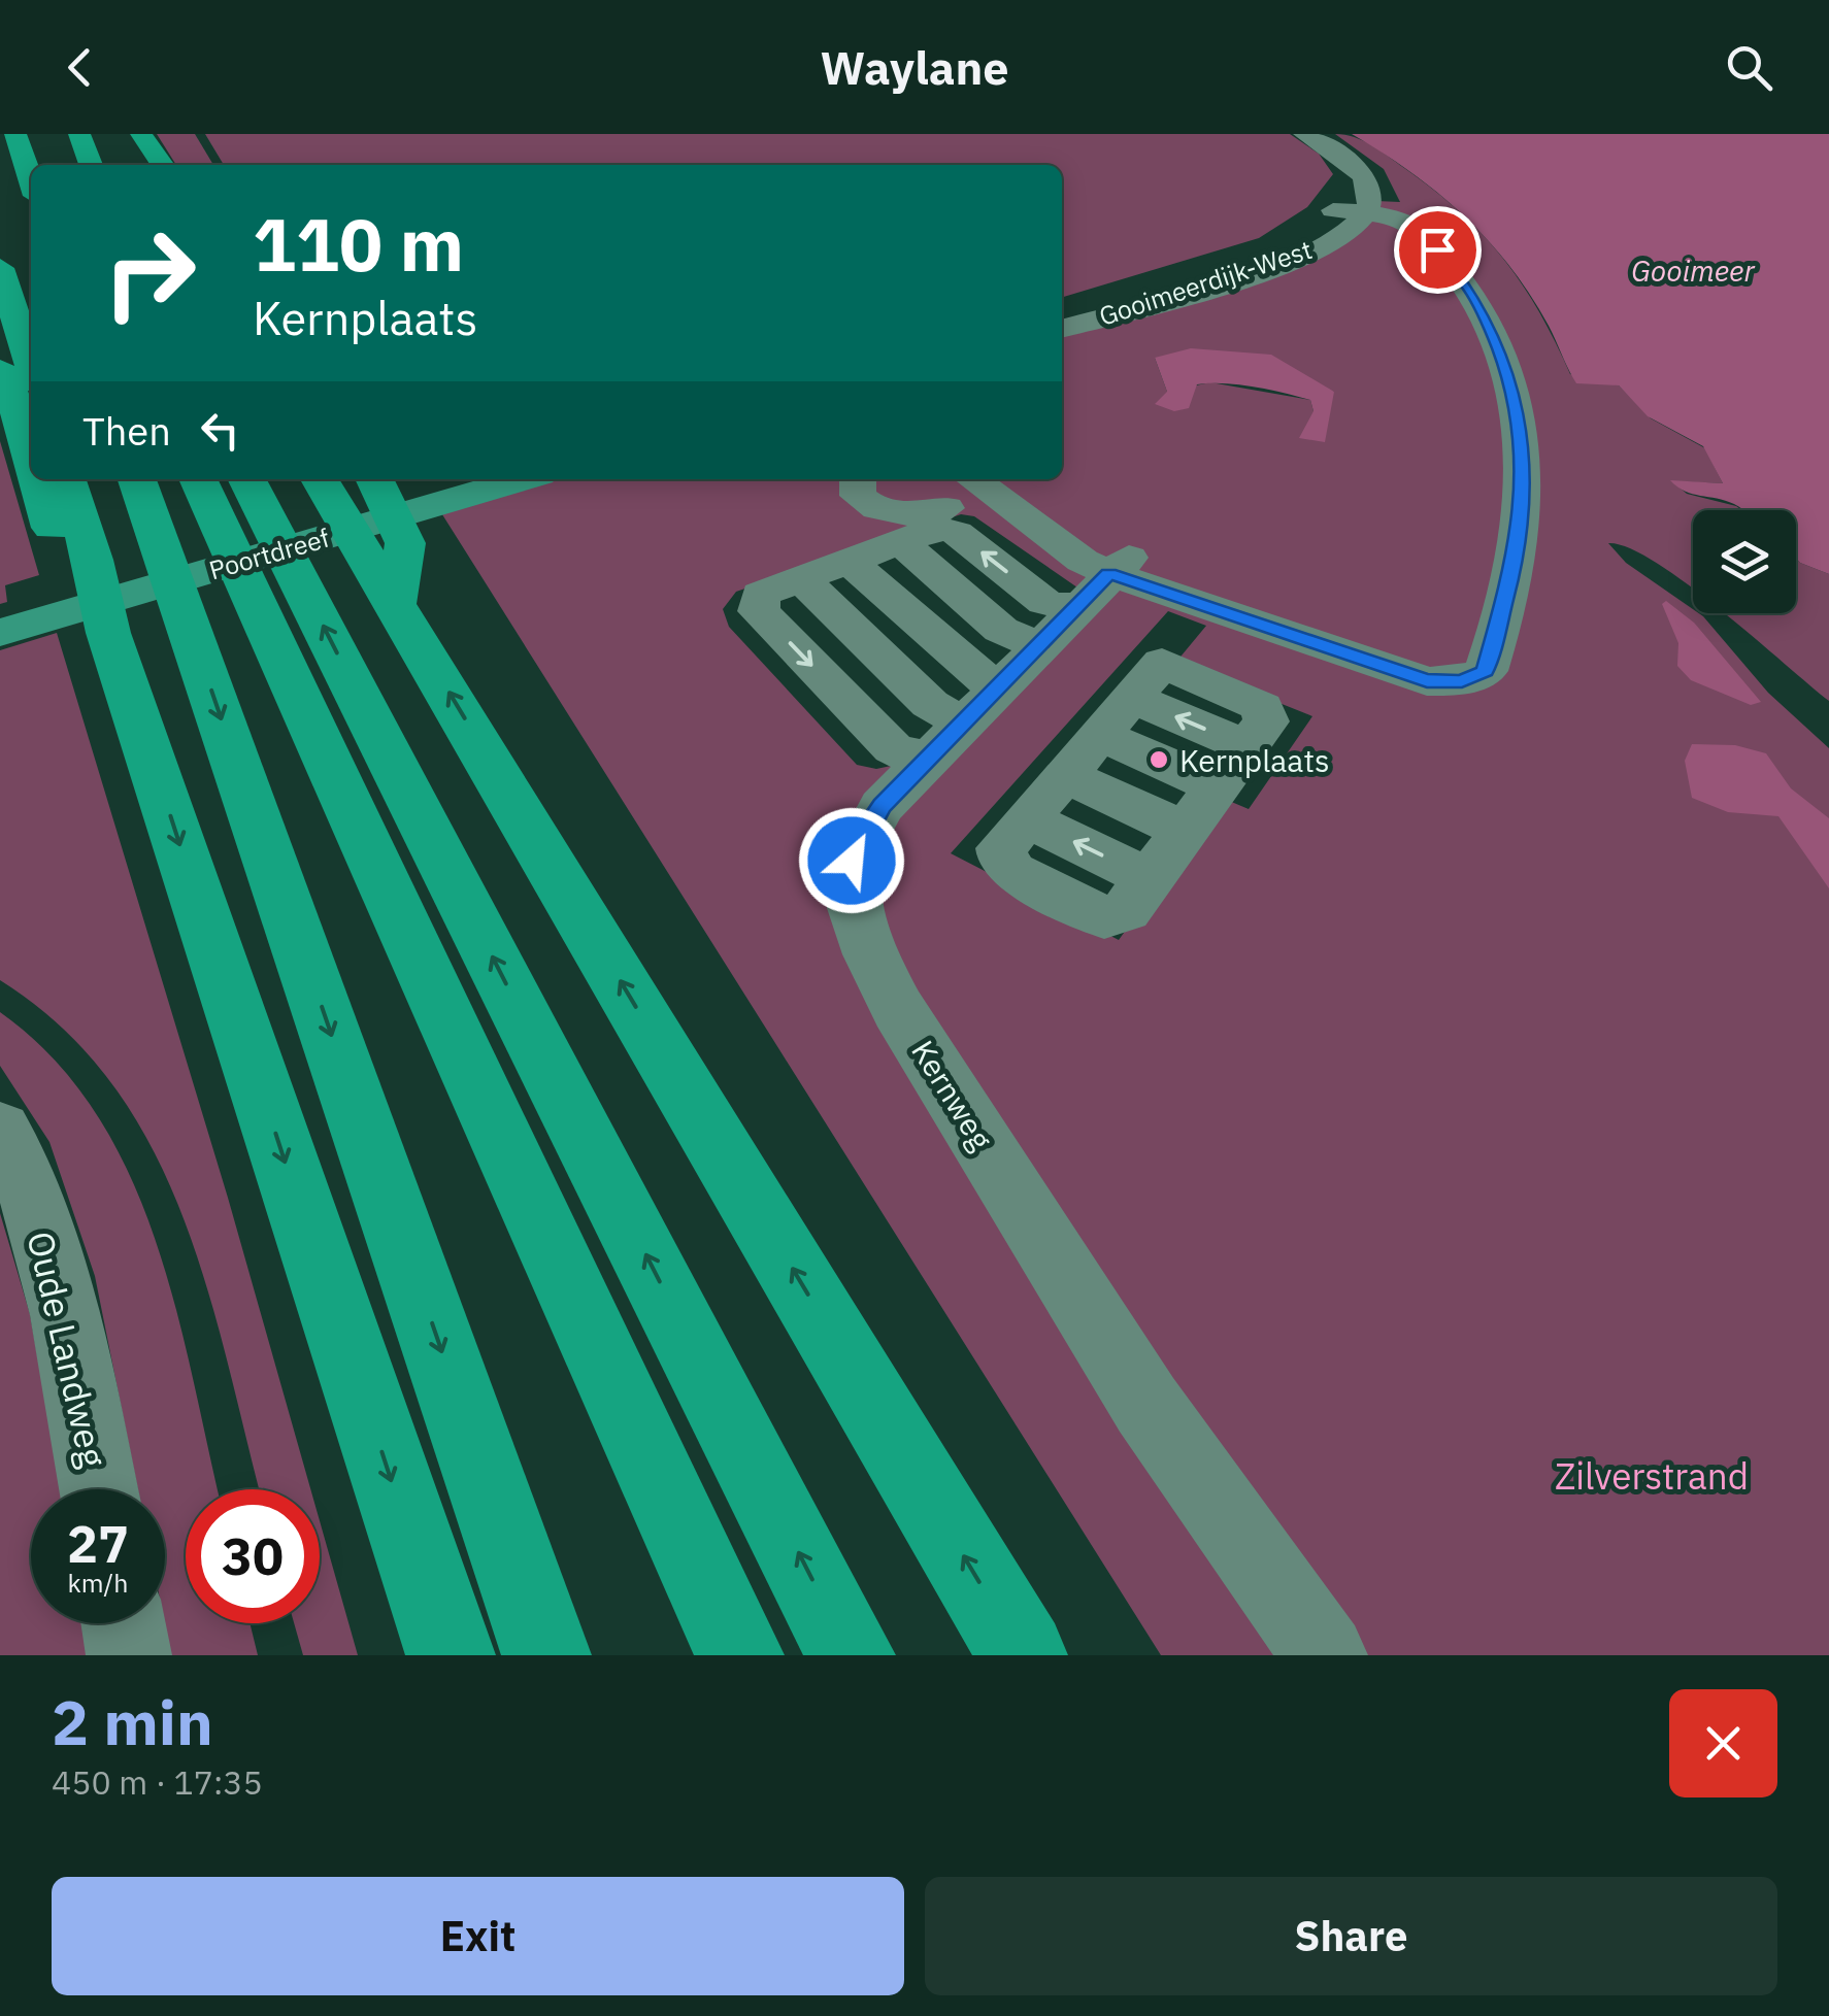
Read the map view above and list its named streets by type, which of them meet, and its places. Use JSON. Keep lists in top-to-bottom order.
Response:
{
  "streets": {
    "main road": ["Poortdreef"],
    "street": ["Gooimeerdijk-West", "Kernweg", "Oude Landweg"]
  },
  "water": ["Gooimeer"],
  "parks": ["Zilverstrand"],
  "places": ["Kernplaats"],
  "page": {
    "header": "Waylane",
    "turn": ["110 m", "Kernplaats"],
    "then": "Then",
    "speed": "27 km/h",
    "limit": "30",
    "heading": ["2 min", "450 m · 17:35"],
    "buttons": ["Exit", "Share"]
  }
}
